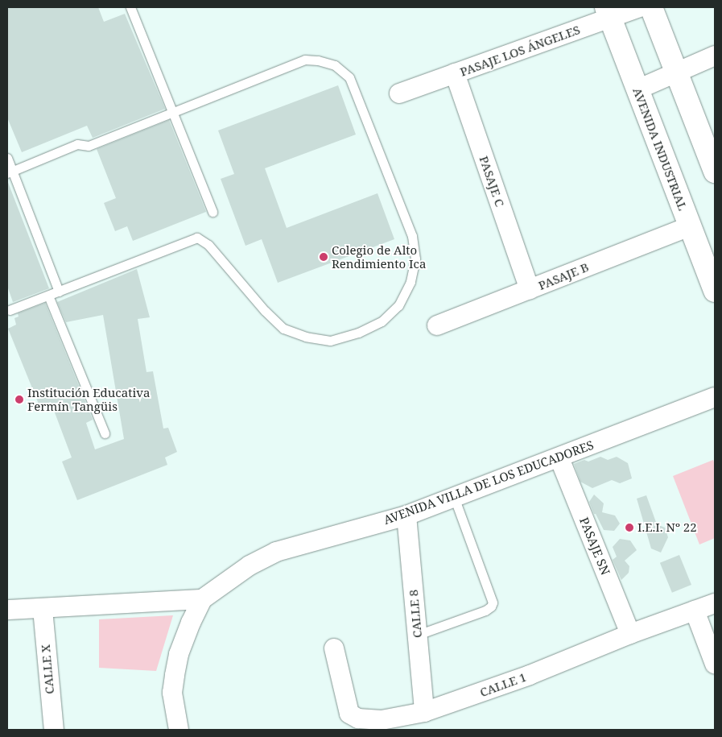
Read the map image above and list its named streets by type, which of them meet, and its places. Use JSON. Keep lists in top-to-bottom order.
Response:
{
  "streets": {
    "street": [
      "PASAJE LOS ÁNGELES",
      "AVENIDA INDUSTRIAL",
      "PASAJE C",
      "PASAJE B",
      "AVENIDA VILLA DE LOS EDUCADORES",
      "PASAJE SN",
      "CALLE 8",
      "CALLE X",
      "CALLE 1"
    ]
  },
  "crossings": [
    ["PASAJE LOS ÁNGELES", "AVENIDA INDUSTRIAL"],
    ["PASAJE LOS ÁNGELES", "PASAJE C"],
    ["AVENIDA INDUSTRIAL", "PASAJE B"],
    ["PASAJE C", "PASAJE B"],
    ["AVENIDA VILLA DE LOS EDUCADORES", "PASAJE SN"],
    ["AVENIDA VILLA DE LOS EDUCADORES", "CALLE 8"],
    ["PASAJE SN", "CALLE 1"],
    ["CALLE 8", "CALLE 1"]
  ],
  "places": ["Colegio de Alto Rendimiento Ica", "Institución Educativa Fermín Tangüis", "I.E.I. Nº 22"]
}
